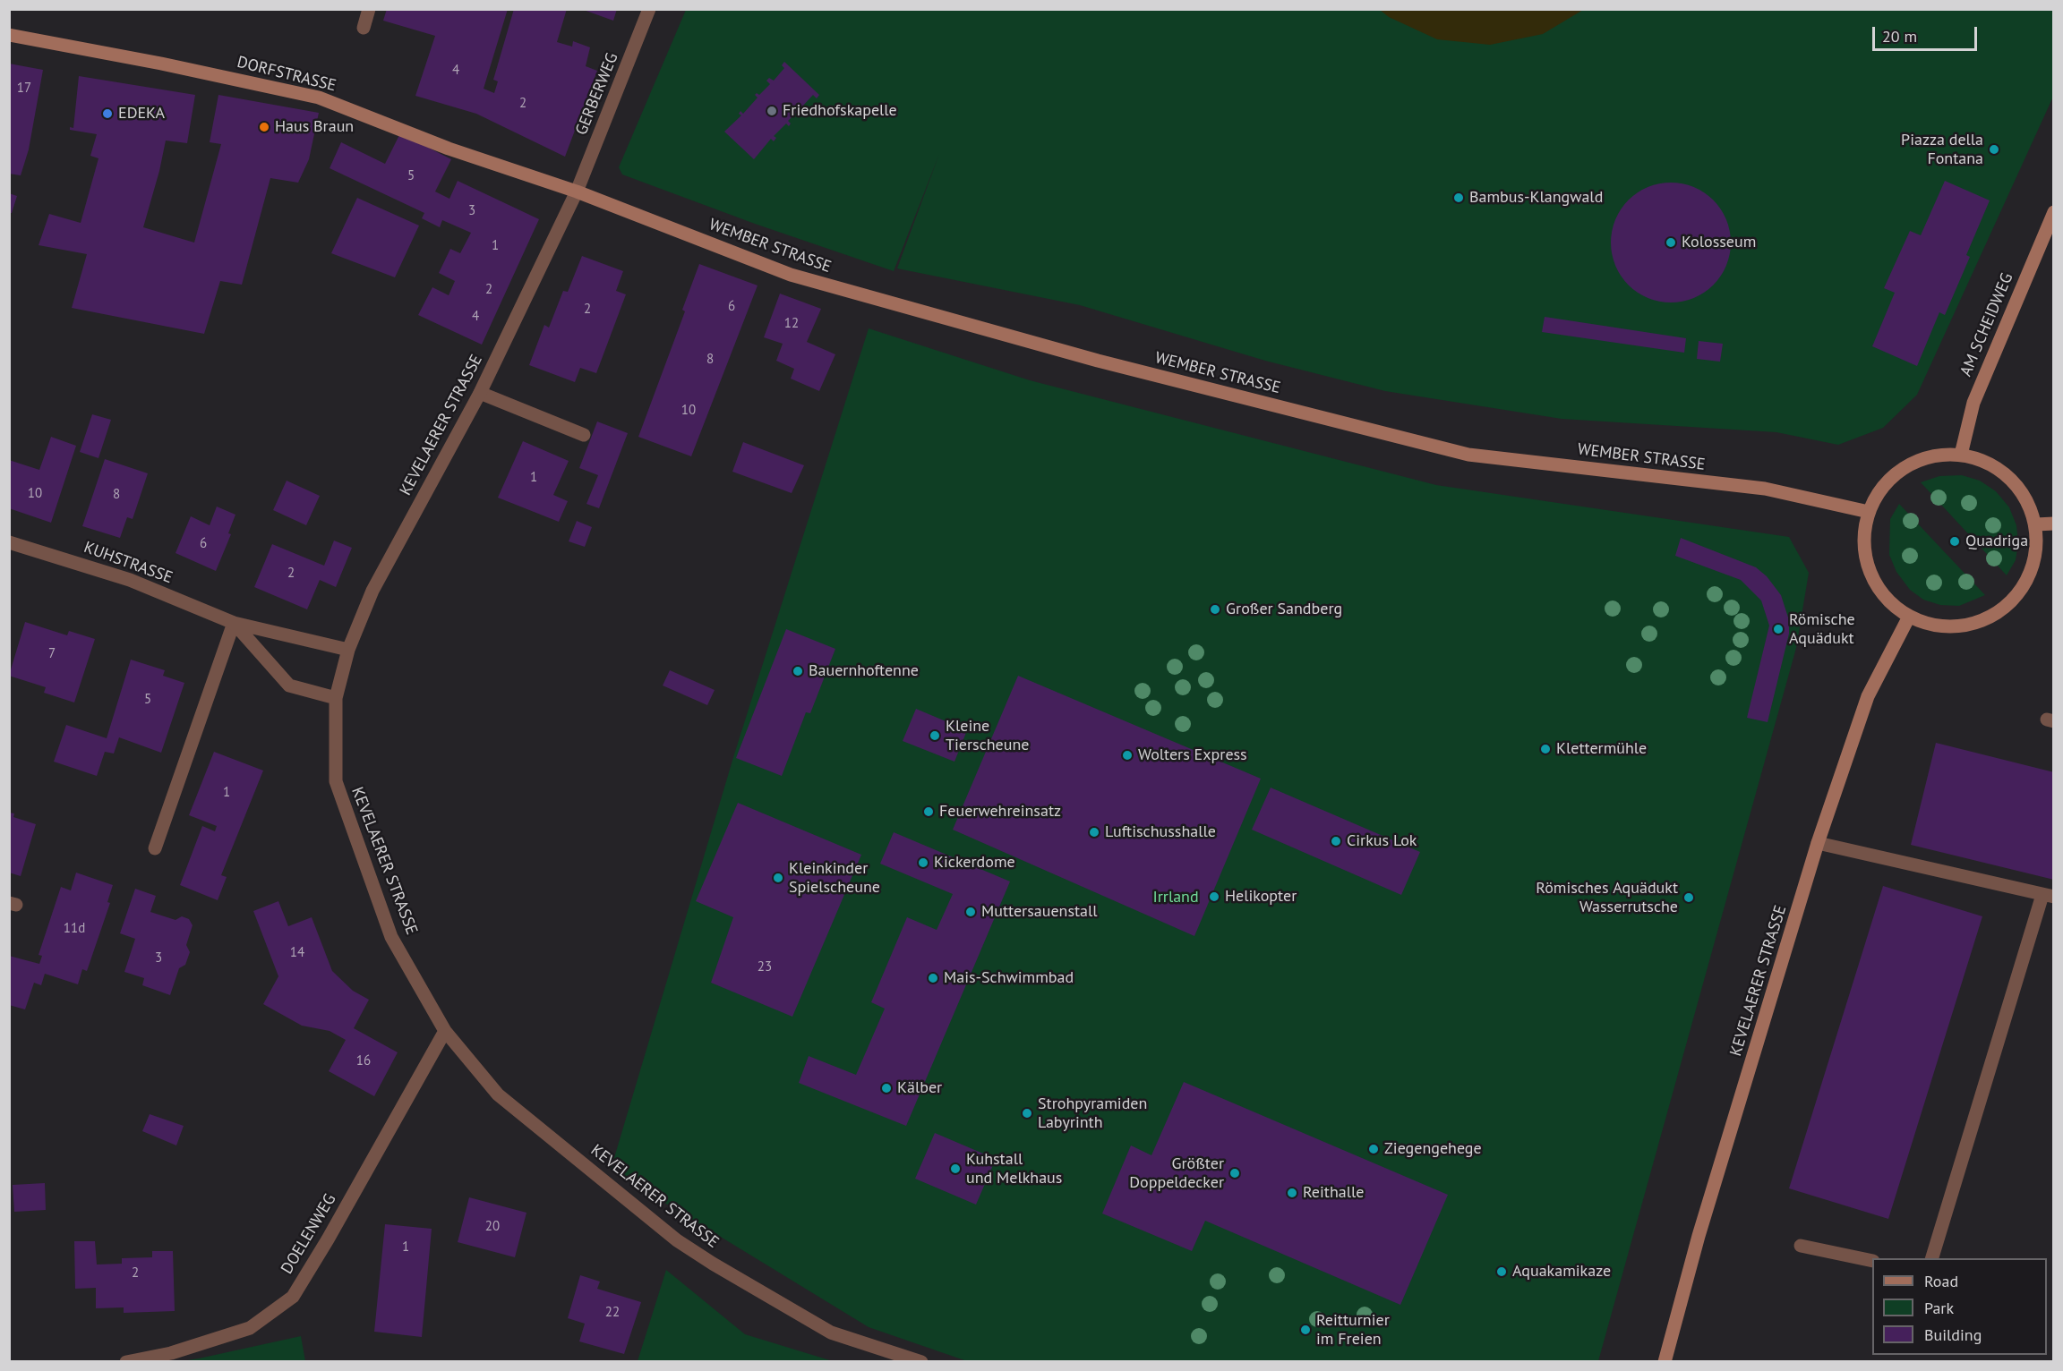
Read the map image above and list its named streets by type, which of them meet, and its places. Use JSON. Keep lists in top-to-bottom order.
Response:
{
  "streets": {
    "main road": [
      "DORFSTRASSE",
      "WEMBER STRASSE",
      "AM SCHEIDWEG",
      "KEVELAERER STRASSE"
    ],
    "street": ["GERBERWEG", "KUHSTRASSE", "DOELENWEG"]
  },
  "crossings": [
    ["DORFSTRASSE", "GERBERWEG"],
    ["DORFSTRASSE", "WEMBER STRASSE"],
    ["DORFSTRASSE", "KEVELAERER STRASSE"],
    ["GERBERWEG", "WEMBER STRASSE"],
    ["GERBERWEG", "KEVELAERER STRASSE"],
    ["WEMBER STRASSE", "AM SCHEIDWEG"],
    ["WEMBER STRASSE", "KEVELAERER STRASSE"],
    ["AM SCHEIDWEG", "KEVELAERER STRASSE"],
    ["KEVELAERER STRASSE", "KUHSTRASSE"],
    ["KEVELAERER STRASSE", "DOELENWEG"]
  ],
  "parks": ["Irrland"],
  "places": [
    "Friedhofskapelle",
    "EDEKA",
    "Haus Braun",
    "Piazza della Fontana",
    "Bambus-Klangwald",
    "Kolosseum",
    "Quadriga",
    "Großer Sandberg",
    "Römische Aquädukt",
    "Bauernhoftenne",
    "Kleine Tierscheune",
    "Klettermühle",
    "Wolters Express",
    "Feuerwehreinsatz",
    "Luftischusshalle",
    "Cirkus Lok",
    "Kickerdome",
    "Kleinkinder Spielscheune",
    "Helikopter",
    "Römisches Aquädukt Wasserrutsche",
    "Muttersauenstall",
    "Mais-Schwimmbad",
    "Kälber",
    "Strohpyramiden Labyrinth",
    "Ziegengehege",
    "Kuhstall und Melkhaus",
    "Größter Doppeldecker",
    "Reithalle",
    "Aquakamikaze",
    "Reitturnier im Freien"
  ],
  "house_numbers": [
    "4",
    "17",
    "2",
    "5",
    "3",
    "1",
    "2",
    "6",
    "2",
    "4",
    "12",
    "8",
    "10",
    "1",
    "10",
    "8",
    "6",
    "2",
    "7",
    "5",
    "1",
    "11d",
    "14",
    "3",
    "23",
    "16",
    "20",
    "1",
    "2",
    "22"
  ],
  "legend": ["Road", "Park", "Building"],
  "scale_bar": "20 m"
}
